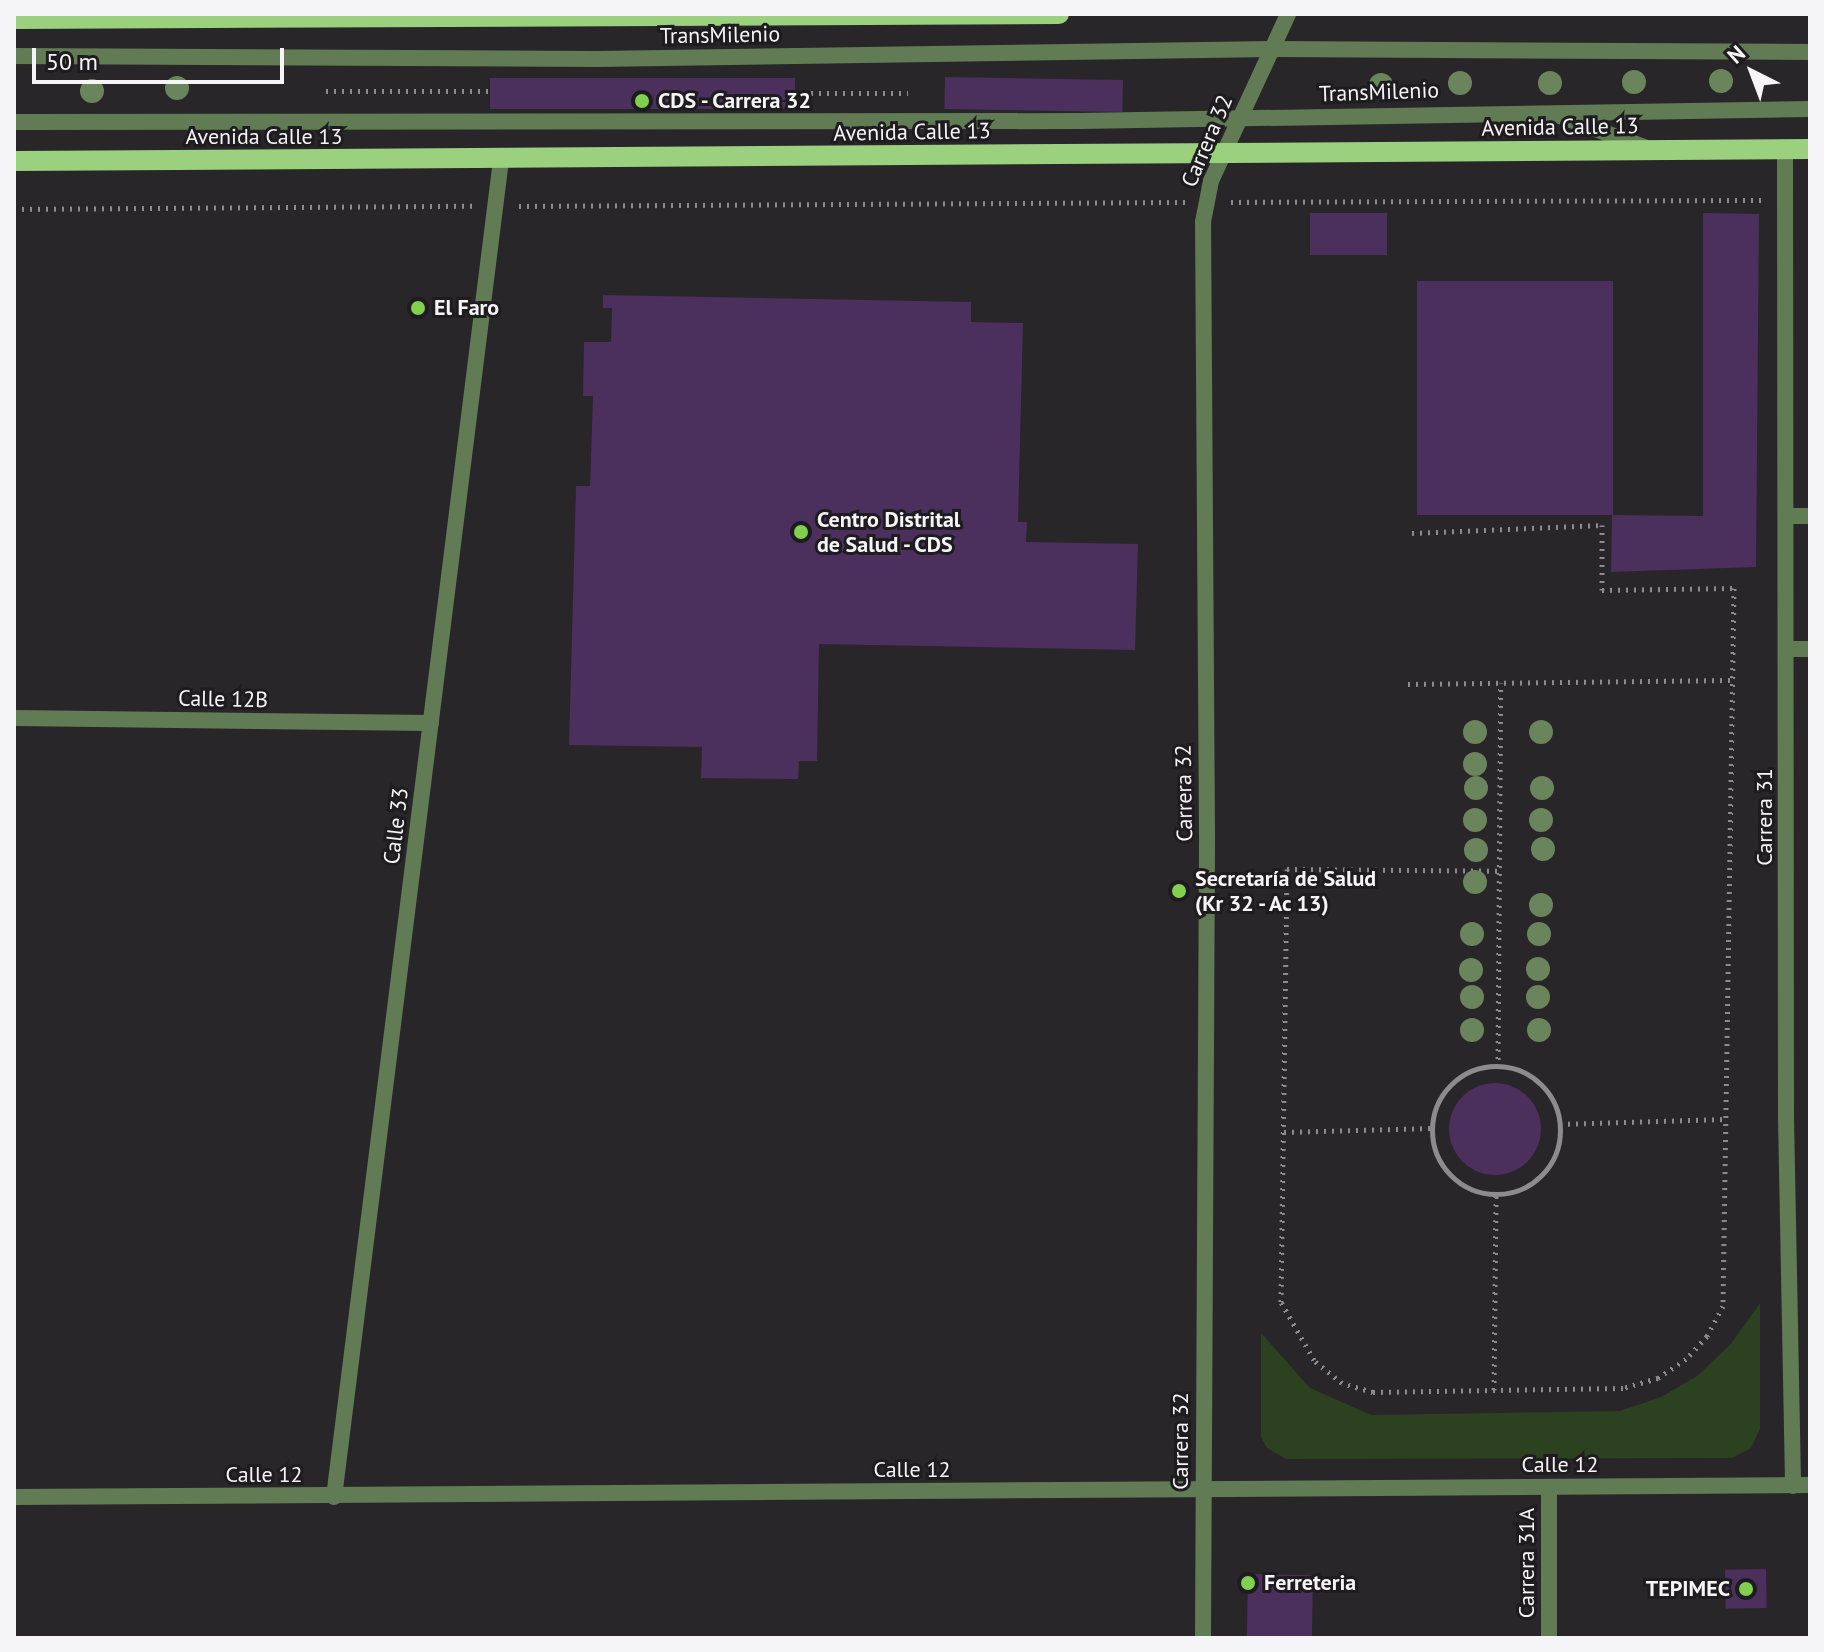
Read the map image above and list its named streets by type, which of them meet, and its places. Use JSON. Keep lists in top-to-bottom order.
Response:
{
  "streets": {
    "main road": ["Avenida Calle 13"],
    "street": [
      "TransMilenio",
      "Carrera 32",
      "Calle 12B",
      "Carrera 31",
      "Calle 33",
      "Calle 12",
      "Carrera 31A"
    ]
  },
  "crossings": [
    ["TransMilenio", "Avenida Calle 13"],
    ["TransMilenio", "Carrera 32"],
    ["Avenida Calle 13", "Carrera 32"],
    ["Avenida Calle 13", "Carrera 31"],
    ["Avenida Calle 13", "Calle 33"],
    ["Carrera 32", "Calle 12"],
    ["Calle 12B", "Calle 33"],
    ["Carrera 31", "Calle 12"],
    ["Calle 33", "Calle 12"],
    ["Calle 12", "Carrera 31A"]
  ],
  "places": [
    "CDS - Carrera 32",
    "El Faro",
    "Centro Distrital de Salud - CDS",
    "Secretaría de Salud (Kr 32 - Ac 13)",
    "Ferreteria",
    "TEPIMEC"
  ],
  "scale_bar": "50 m",
  "north": "top left"
}
